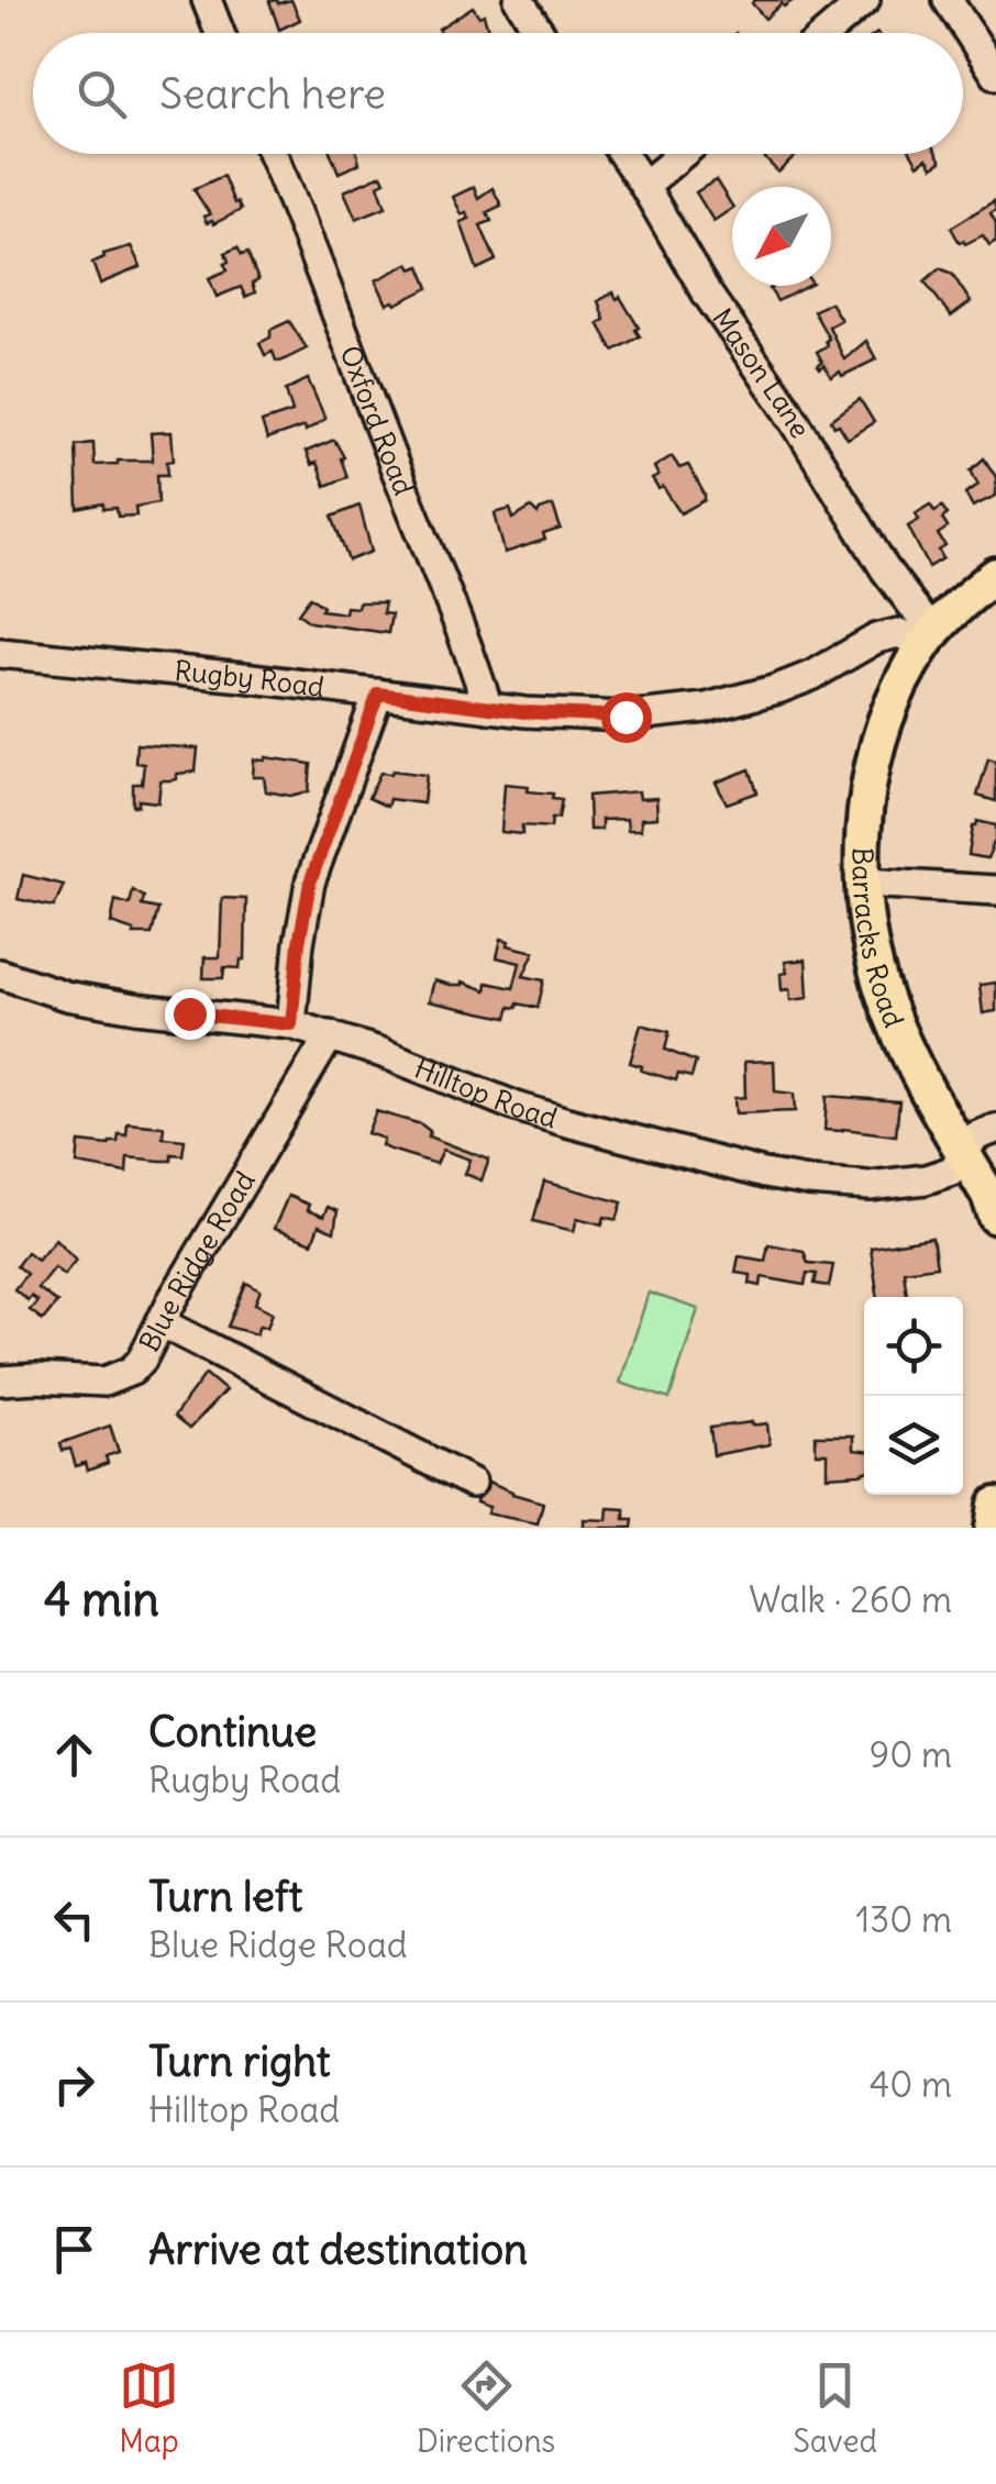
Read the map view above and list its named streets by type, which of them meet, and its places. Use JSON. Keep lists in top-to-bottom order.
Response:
{
  "streets": {
    "main road": ["Barracks Road"],
    "street": [
      "Mason Lane",
      "Oxford Road",
      "Rugby Road",
      "Hilltop Road",
      "Blue Ridge Road"
    ]
  },
  "crossings": [
    ["Mason Lane", "Rugby Road"],
    ["Mason Lane", "Barracks Road"],
    ["Oxford Road", "Rugby Road"],
    ["Rugby Road", "Barracks Road"],
    ["Barracks Road", "Hilltop Road"],
    ["Hilltop Road", "Blue Ridge Road"]
  ],
  "north": "bottom left",
  "page": {
    "search": "Search here",
    "heading": ["4 min", "Walk · 260 m"],
    "list": [
      ["Continue", "Rugby Road", "90 m"],
      ["Turn left", "Blue Ridge Road", "130 m"],
      ["Turn right", "Hilltop Road", "40 m"],
      "Arrive at destination"
    ],
    "nav": ["Map", "Directions", "Saved"]
  }
}
